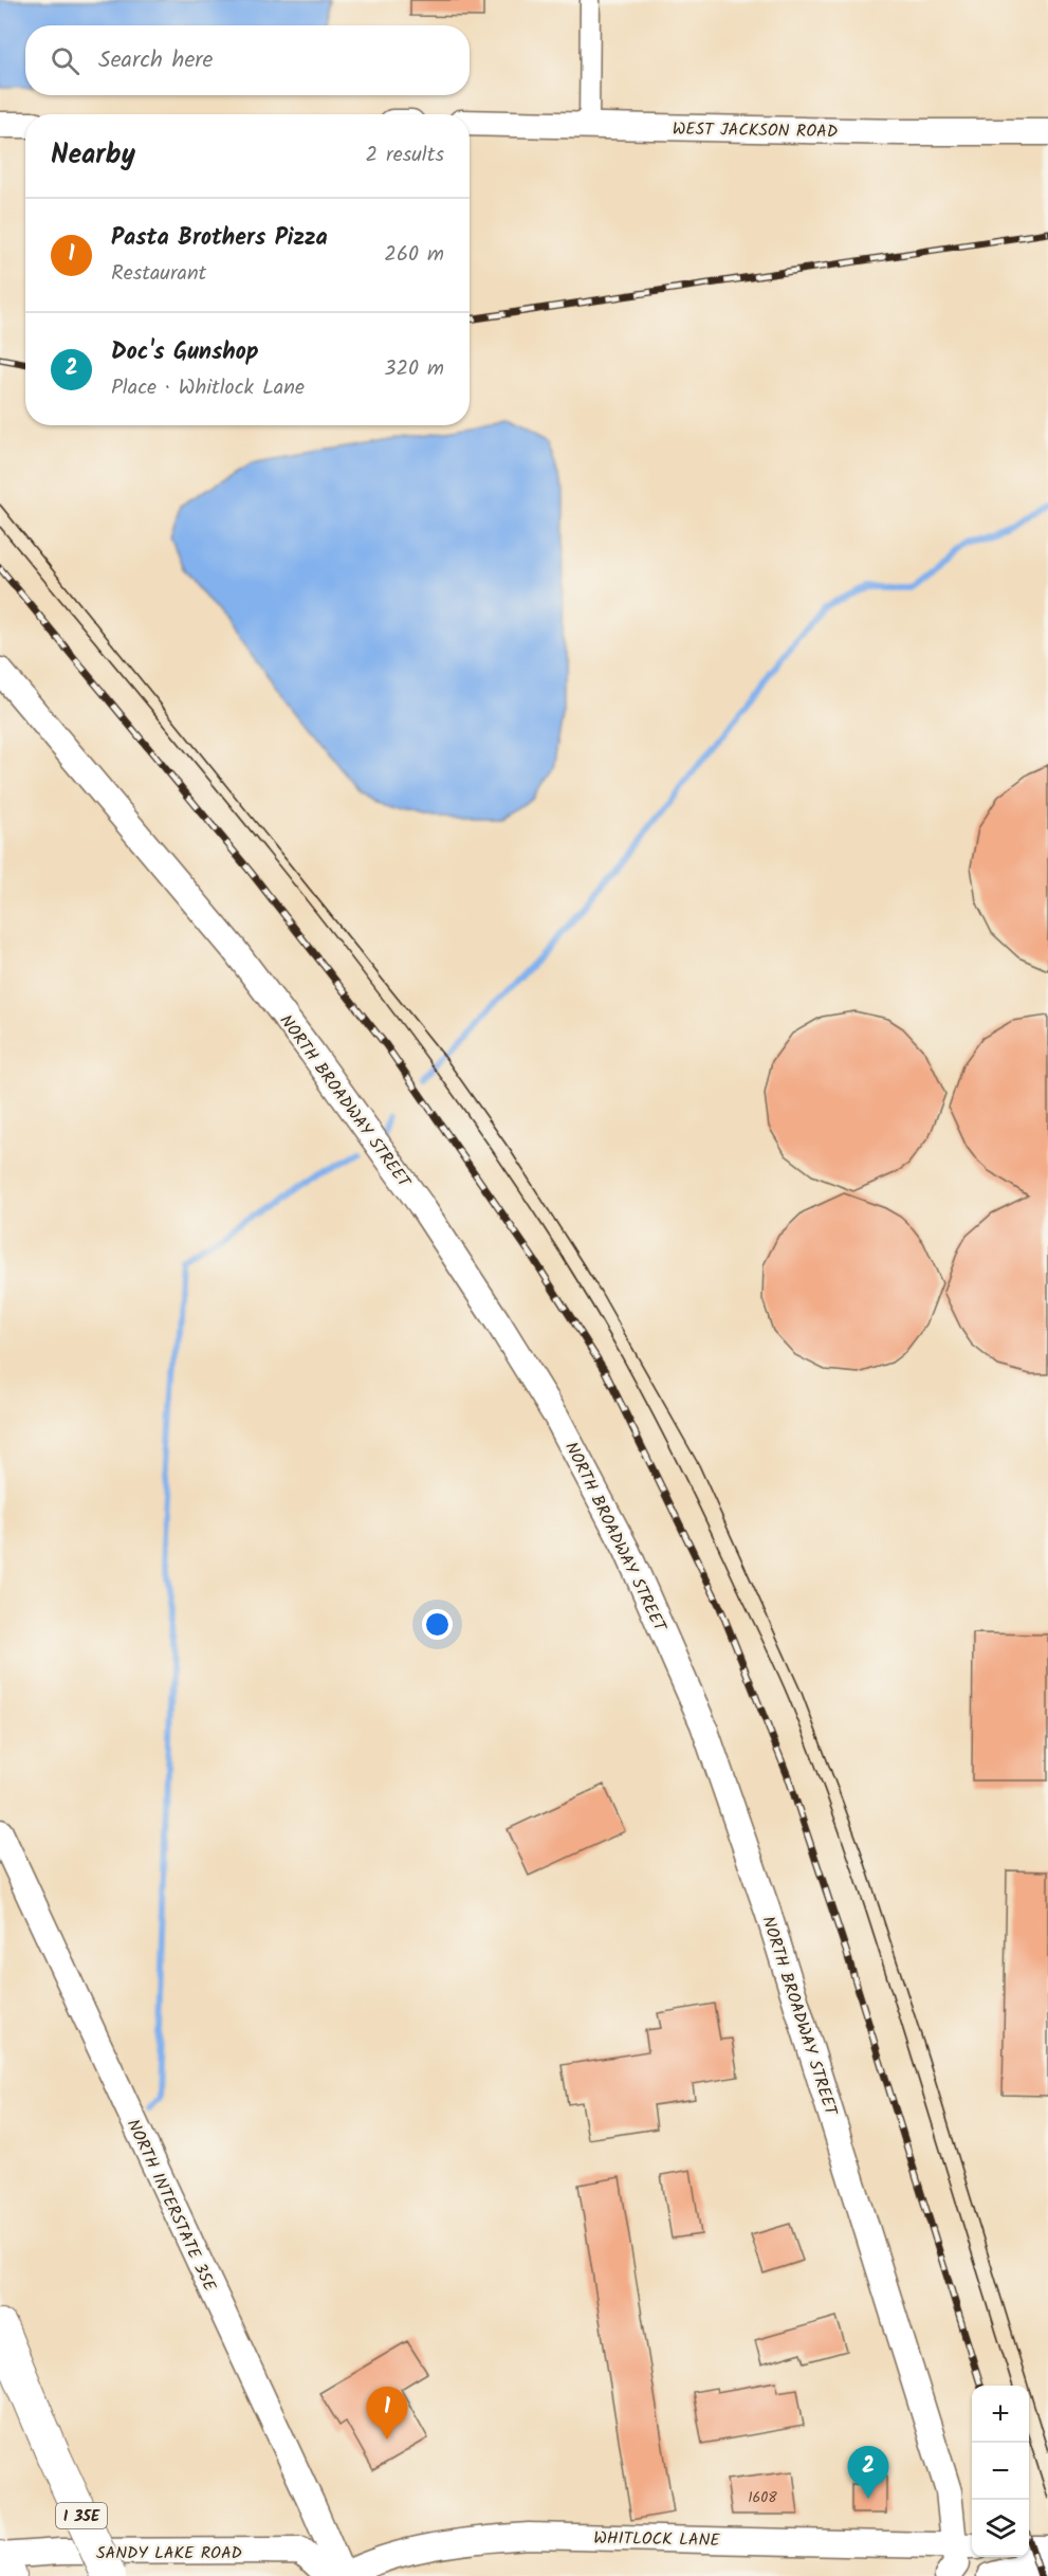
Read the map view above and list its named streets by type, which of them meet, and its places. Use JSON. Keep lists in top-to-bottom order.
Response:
{
  "streets": {
    "highway": ["I 35E"],
    "street": [
      "WEST JACKSON ROAD",
      "NORTH BROADWAY STREET",
      "NORTH INTERSTATE 35E",
      "WHITLOCK LANE",
      "SANDY LAKE ROAD"
    ]
  },
  "crossings": [
    ["NORTH BROADWAY STREET", "WHITLOCK LANE"],
    ["NORTH INTERSTATE 35E", "WHITLOCK LANE"],
    ["NORTH INTERSTATE 35E", "SANDY LAKE ROAD"],
    ["WHITLOCK LANE", "SANDY LAKE ROAD"]
  ],
  "house_numbers": ["1608"],
  "page": {
    "search": "Search here",
    "heading": ["Nearby", "2 results"],
    "list": [
      {
        "mark": "1",
        "name": "Pasta Brothers Pizza",
        "note": "Restaurant",
        "value": "260 m"
      },
      {
        "mark": "2",
        "name": "Doc's Gunshop",
        "note": "Place · Whitlock Lane",
        "value": "320 m"
      }
    ],
    "map_buttons": ["+", "−"],
    "pins": ["1", "2"]
  }
}
